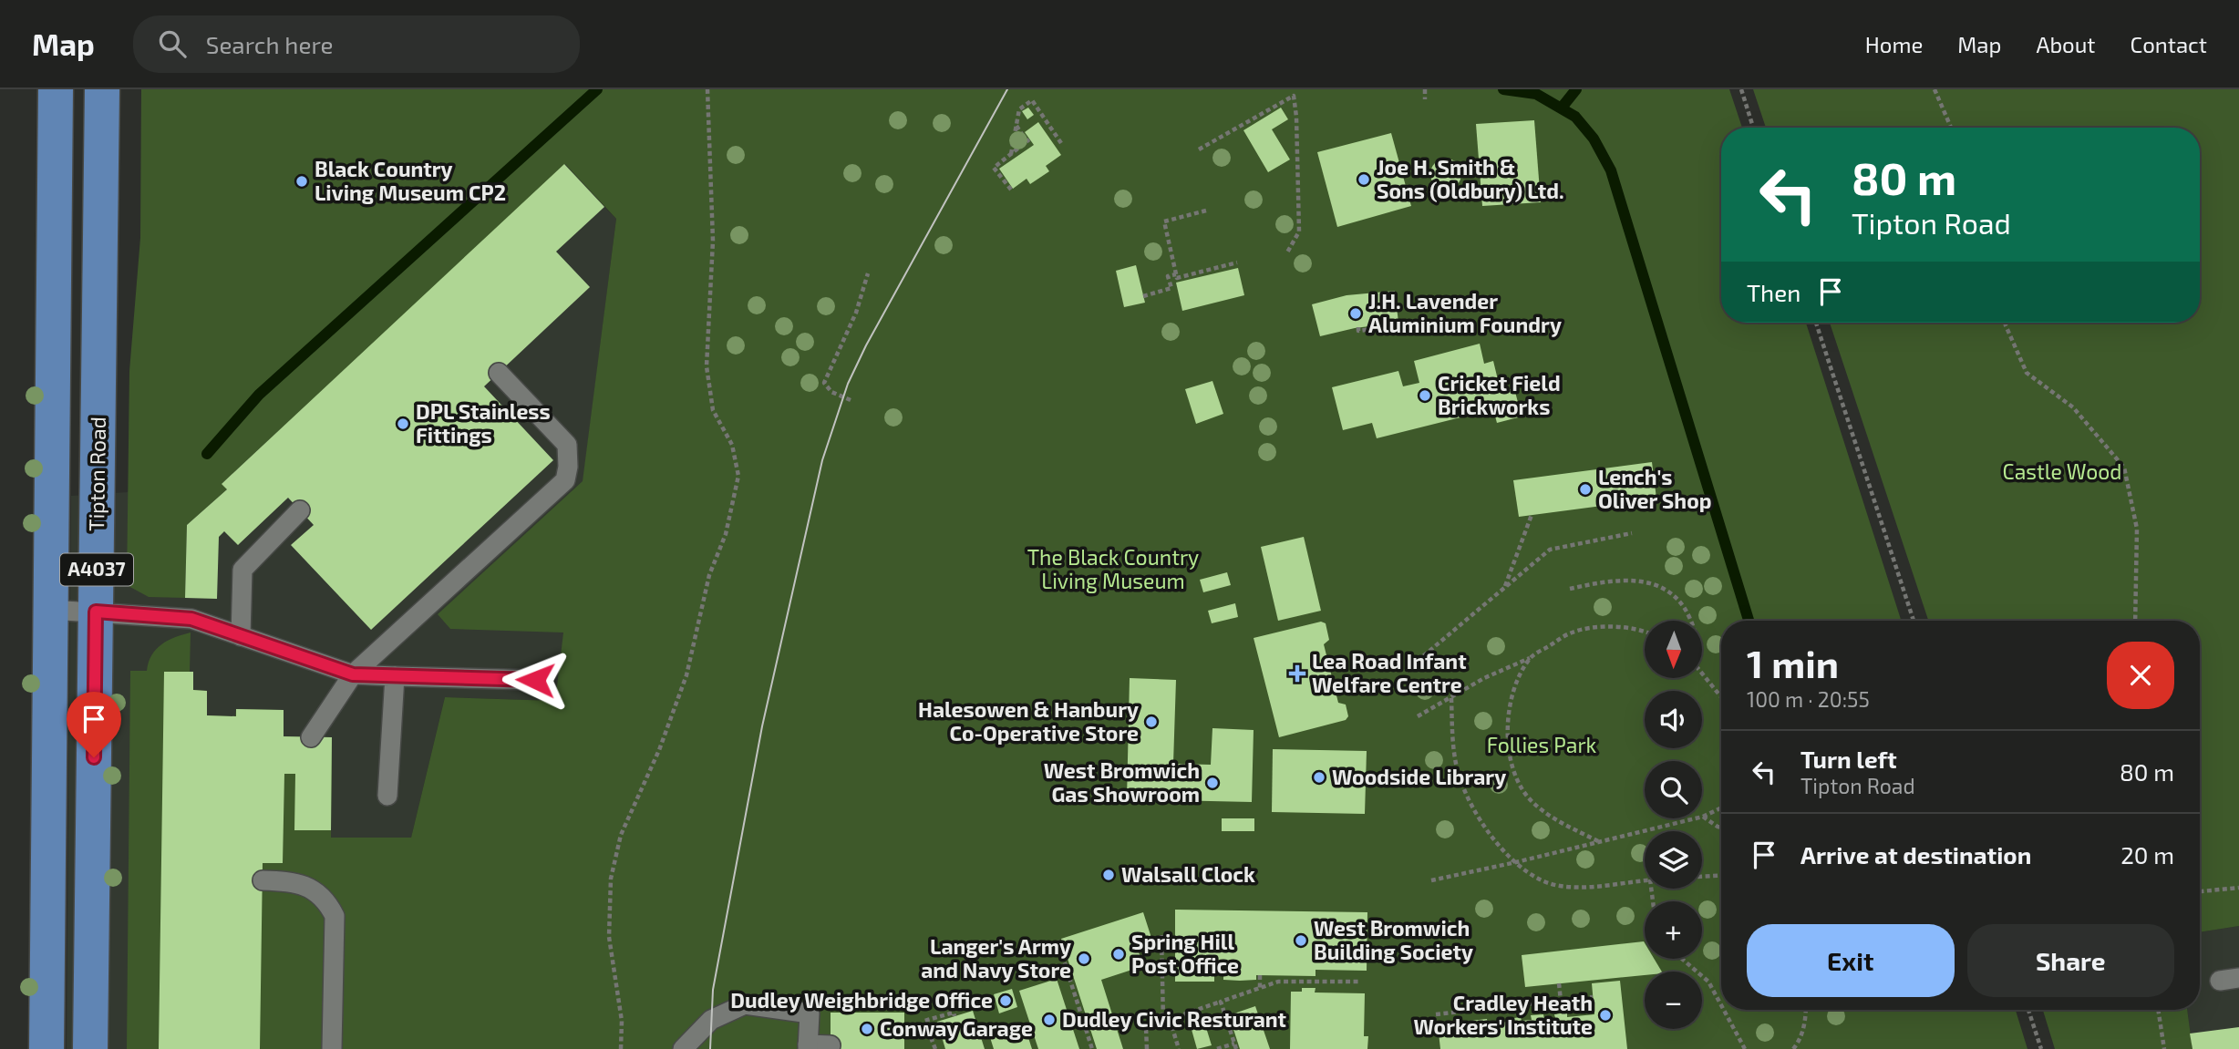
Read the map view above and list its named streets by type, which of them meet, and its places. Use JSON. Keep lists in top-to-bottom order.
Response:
{
  "streets": {
    "main road": ["Tipton Road", "A4037"]
  },
  "parks": ["Castle Wood", "The Black Country Living Museum", "Follies Park"],
  "places": {
    "other": [
      "Joe H. Smith & Sons (Oldbury) Ltd.",
      "Black Country Living Museum CP2",
      "J.H. Lavender Aluminium Foundry",
      "Cricket Field Brickworks",
      "DPL Stainless Fittings",
      "Lench's Oliver Shop",
      "Halesowen & Hanbury Co-Operative Store",
      "Woodside Library",
      "West Bromwich Gas Showroom",
      "Walsall Clock",
      "West Bromwich Building Society",
      "Spring Hill Post Office",
      "Langer's Army and Navy Store",
      "Dudley Weighbridge Office",
      "Cradley Heath Workers' Institute",
      "Dudley Civic Resturant",
      "Conway Garage"
    ],
    "health": ["Lea Road Infant Welfare Centre"]
  },
  "north": "bottom",
  "page": {
    "header": "Map",
    "search": "Search here",
    "nav": [
      "Home",
      "Map",
      "About",
      "Contact"
    ],
    "turn": ["80 m", "Tipton Road"],
    "then": "Then",
    "map_buttons": ["+", "−"],
    "heading": ["1 min", "100 m · 20:55"],
    "list": [
      {
        "name": "Turn left",
        "note": "Tipton Road",
        "value": "80 m"
      },
      {
        "name": "Arrive at destination",
        "value": "20 m"
      }
    ],
    "buttons": ["Exit", "Share"]
  }
}
